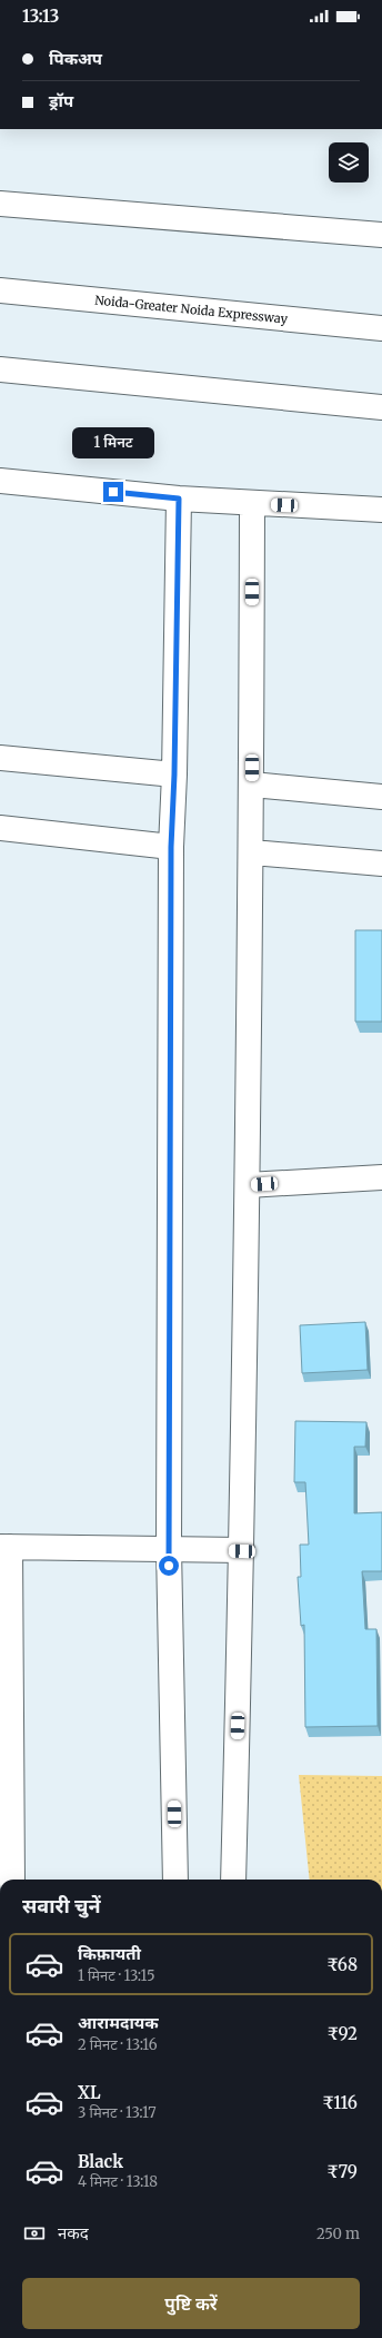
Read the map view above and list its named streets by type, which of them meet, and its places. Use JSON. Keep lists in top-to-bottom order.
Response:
{
  "streets": {
    "main road": ["Noida-Greater Noida Expressway"]
  },
  "page": {
    "status": "13:13",
    "banner": ["पिकअप", "ड्रॉप"],
    "bubble": "1 मिनट",
    "heading": "सवारी चुनें",
    "list": [
      {
        "name": "किफ़ायती",
        "note": "1 मिनट · 13:15",
        "value": "₹68"
      },
      {
        "name": "आरामदायक",
        "note": "2 मिनट · 13:16",
        "value": "₹92"
      },
      {
        "name": "XL",
        "note": "3 मिनट · 13:17",
        "value": "₹116"
      },
      {
        "name": "Black",
        "note": "4 मिनट · 13:18",
        "value": "₹79"
      }
    ],
    "pay": ["नकद", "250 m"],
    "buttons": "पुष्टि करें"
  }
}
